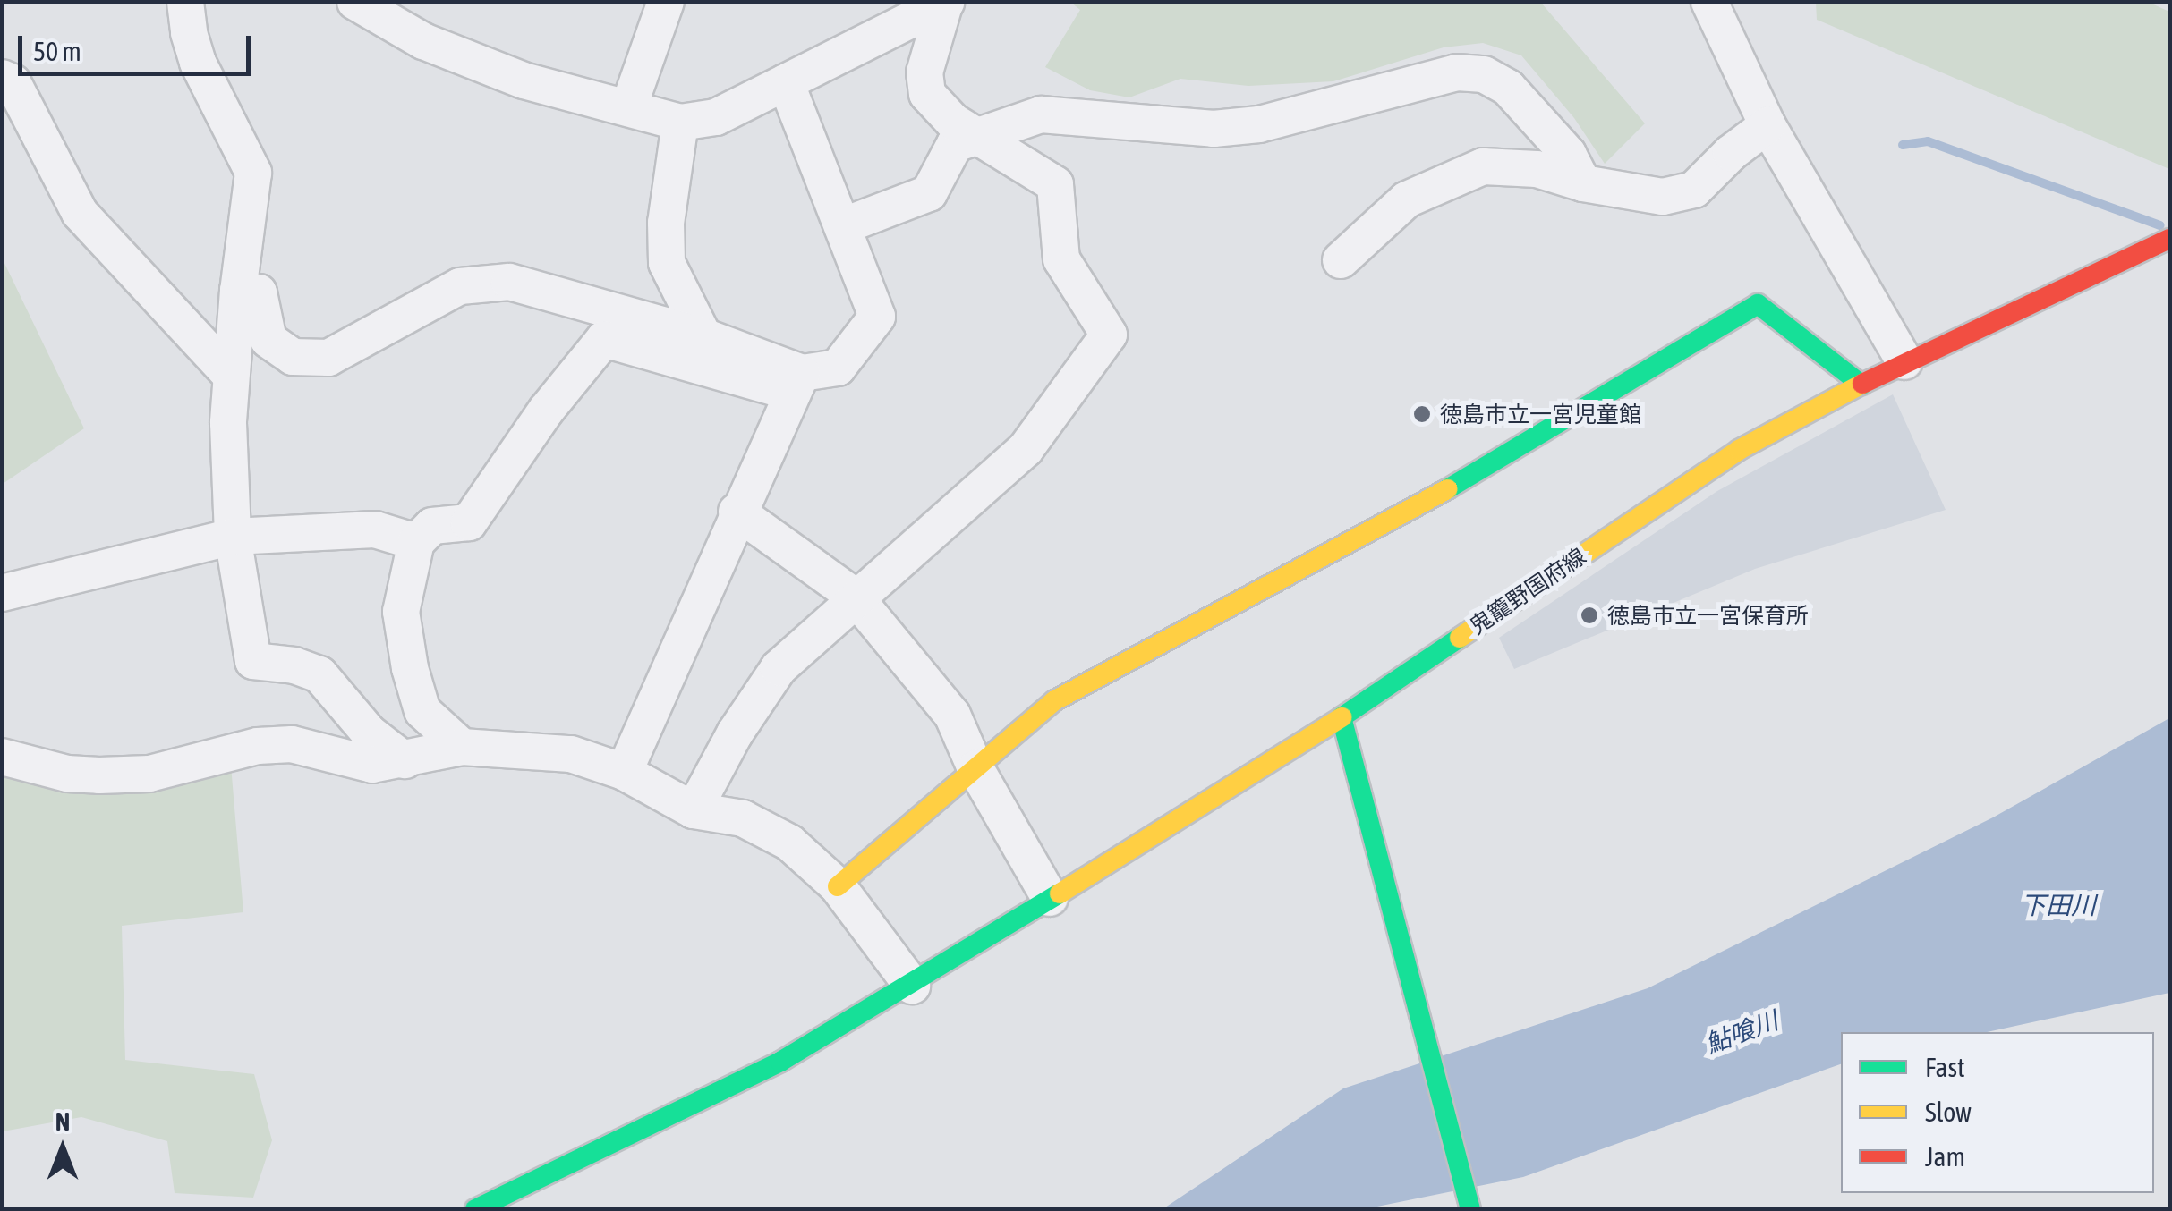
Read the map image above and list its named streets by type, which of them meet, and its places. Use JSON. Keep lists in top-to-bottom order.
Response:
{
  "streets": {
    "street": ["鬼籠野国府線"]
  },
  "water": ["下田川", "鮎喰川"],
  "places": ["徳島市立一宮児童館", "徳島市立一宮保育所"],
  "legend": ["Fast", "Slow", "Jam"],
  "scale_bar": "50 m",
  "north": "top"
}
